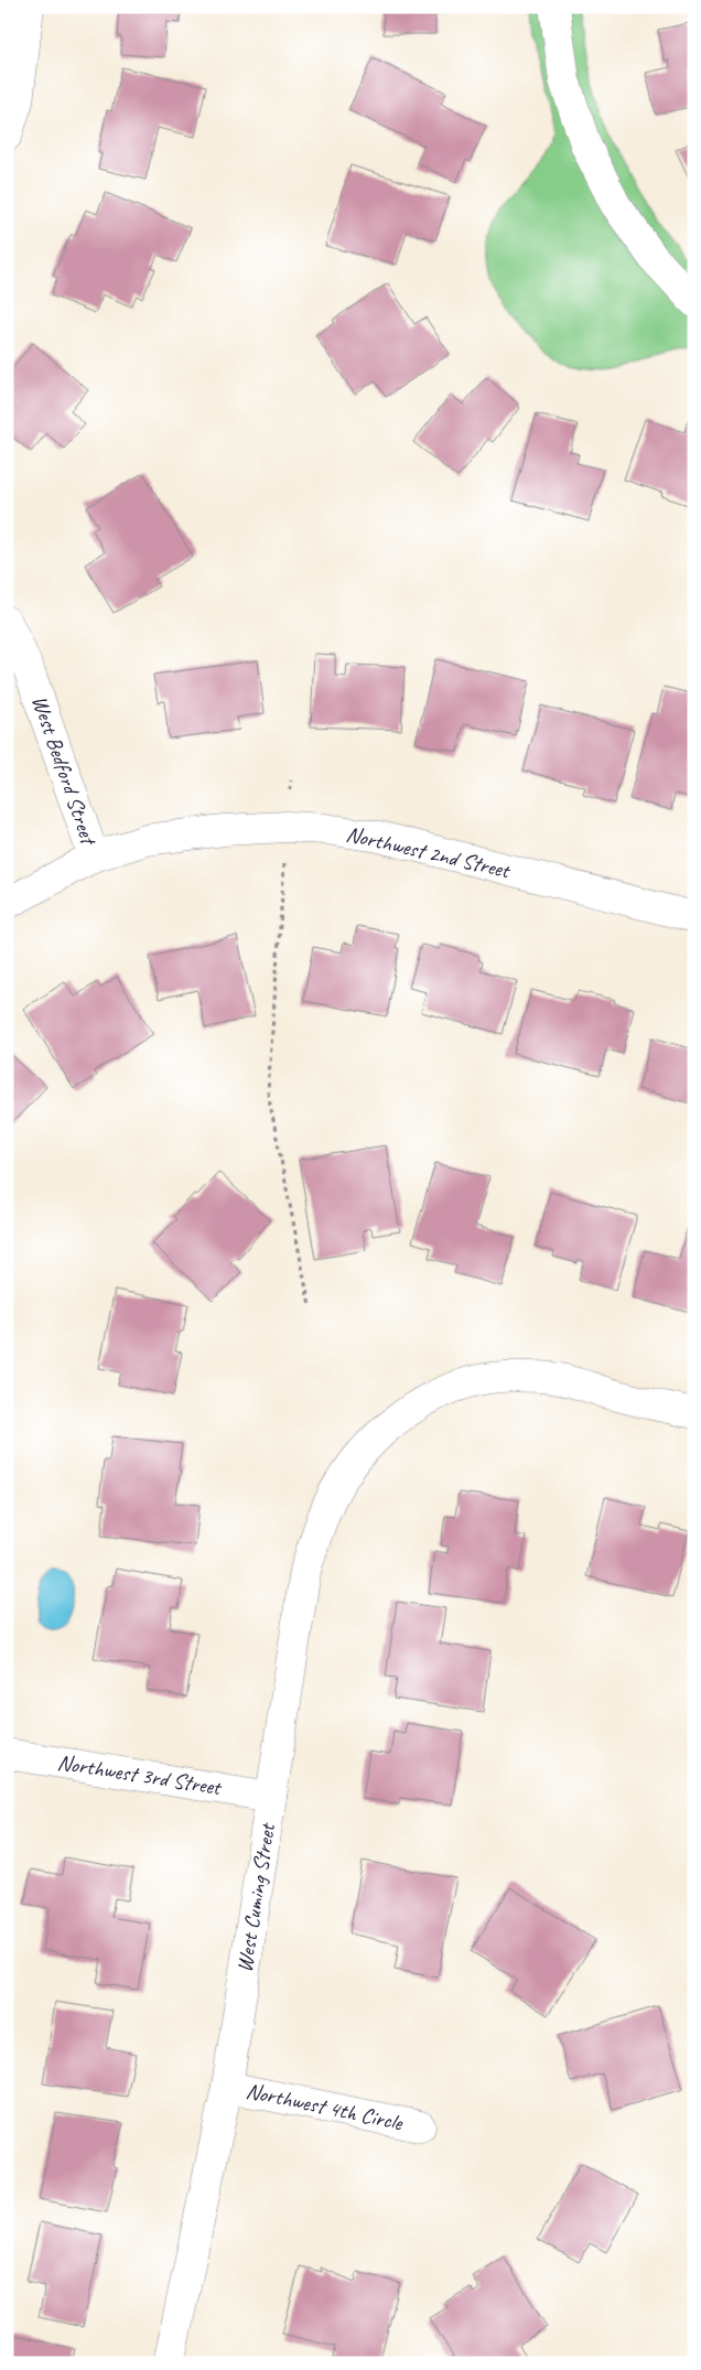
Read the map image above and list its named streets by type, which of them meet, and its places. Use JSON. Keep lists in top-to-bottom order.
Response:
{
  "streets": {
    "street": [
      "West Bedford Street",
      "Northwest 2nd Street",
      "Northwest 3rd Street",
      "West Cuming Street",
      "Northwest 4th Circle"
    ]
  },
  "crossings": [
    ["West Bedford Street", "Northwest 2nd Street"],
    ["Northwest 3rd Street", "West Cuming Street"],
    ["West Cuming Street", "Northwest 4th Circle"]
  ]
}
